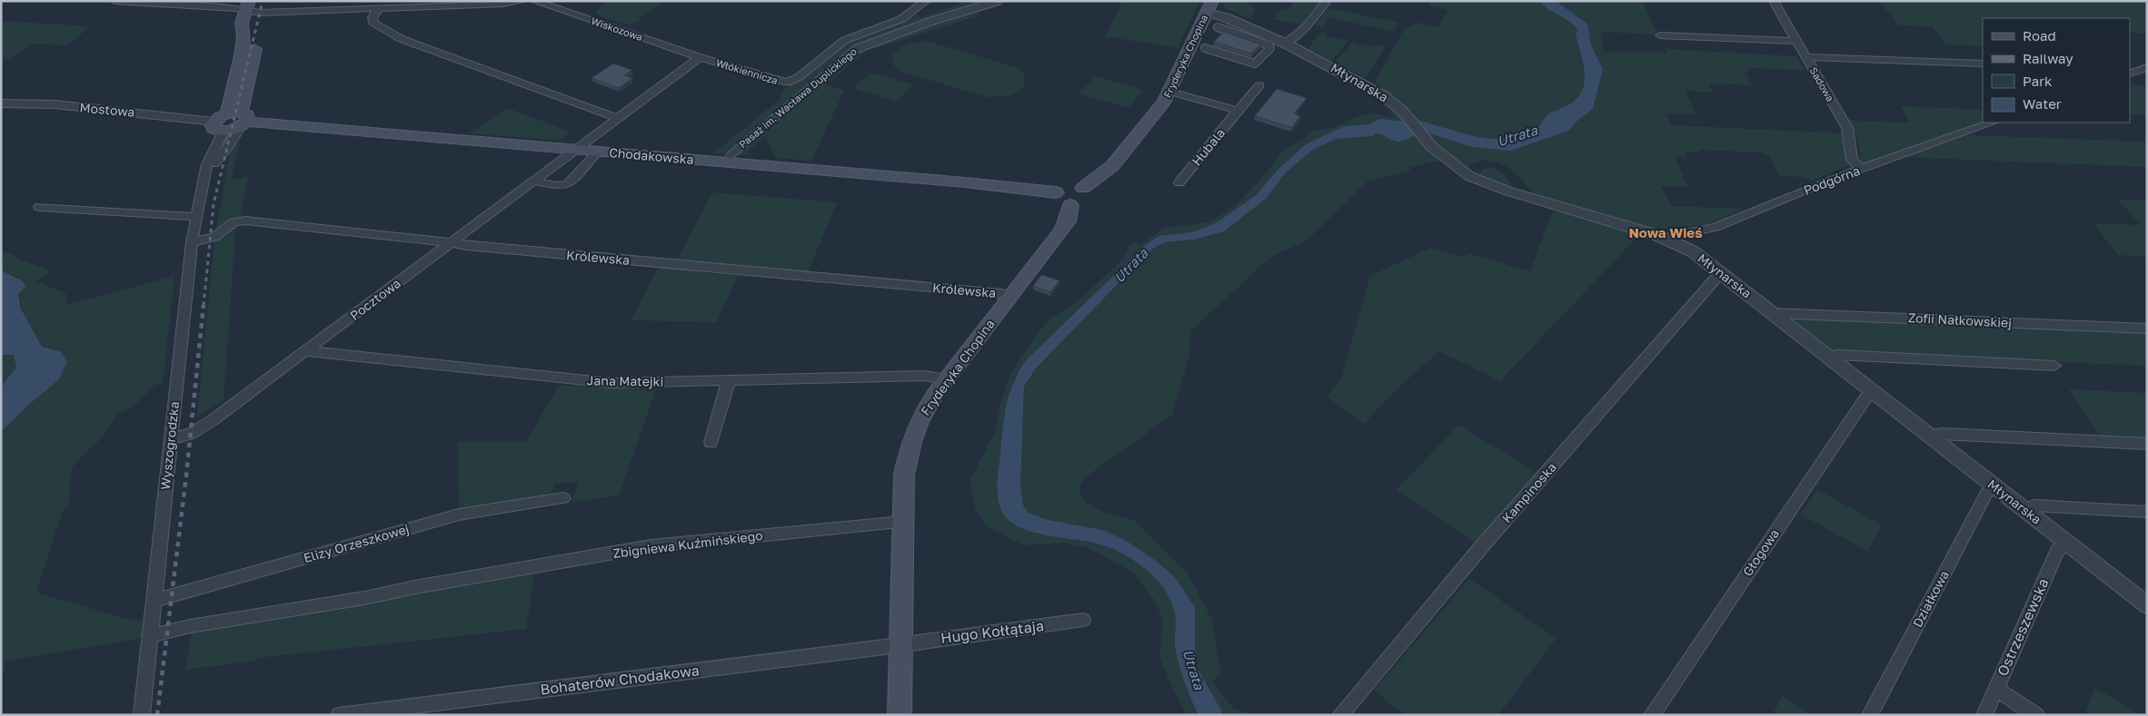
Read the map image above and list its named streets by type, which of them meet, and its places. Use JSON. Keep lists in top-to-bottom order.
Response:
{
  "streets": {
    "main road": ["Fryderyka Chopina", "Chodakowska", "Wyszogrodzka"],
    "street": [
      "Wiskozowa",
      "Włókiennicza",
      "Młynarska",
      "Sadowa",
      "Pasaż im. Wacława Duplickiego",
      "Mostowa",
      "Hubala",
      "Podgórna",
      "Królewska",
      "Pocztowa",
      "Zofii Nałkowskiej",
      "Jana Matejki",
      "Kampinoska",
      "Elizy Orzeszkowej",
      "Zbigniewa Kuźmińskiego",
      "Głogowa",
      "Działkowa",
      "Ostrzeszewska",
      "Hugo Kołłątaja",
      "Bohaterów Chodakowa"
    ]
  },
  "crossings": [
    ["Wiskozowa", "Włókiennicza"],
    ["Fryderyka Chopina", "Młynarska"],
    ["Fryderyka Chopina", "Królewska"],
    ["Fryderyka Chopina", "Jana Matejki"],
    ["Fryderyka Chopina", "Zbigniewa Kuźmińskiego"],
    ["Fryderyka Chopina", "Hugo Kołłątaja"],
    ["Fryderyka Chopina", "Bohaterów Chodakowa"],
    ["Włókiennicza", "Chodakowska"],
    ["Włókiennicza", "Pocztowa"],
    ["Młynarska", "Podgórna"],
    ["Młynarska", "Zofii Nałkowskiej"],
    ["Młynarska", "Kampinoska"],
    ["Młynarska", "Głogowa"],
    ["Młynarska", "Działkowa"],
    ["Młynarska", "Ostrzeszewska"],
    ["Sadowa", "Podgórna"],
    ["Mostowa", "Chodakowska"],
    ["Mostowa", "Wyszogrodzka"],
    ["Chodakowska", "Pocztowa"],
    ["Chodakowska", "Wyszogrodzka"],
    ["Królewska", "Pocztowa"],
    ["Królewska", "Wyszogrodzka"],
    ["Pocztowa", "Jana Matejki"],
    ["Pocztowa", "Wyszogrodzka"],
    ["Wyszogrodzka", "Elizy Orzeszkowej"],
    ["Wyszogrodzka", "Zbigniewa Kuźmińskiego"],
    ["Hugo Kołłątaja", "Bohaterów Chodakowa"]
  ],
  "districts": ["Nowa Wieś"],
  "water": ["Utrata"],
  "legend": [
    "Road",
    "Railway",
    "Park",
    "Water"
  ]
}
